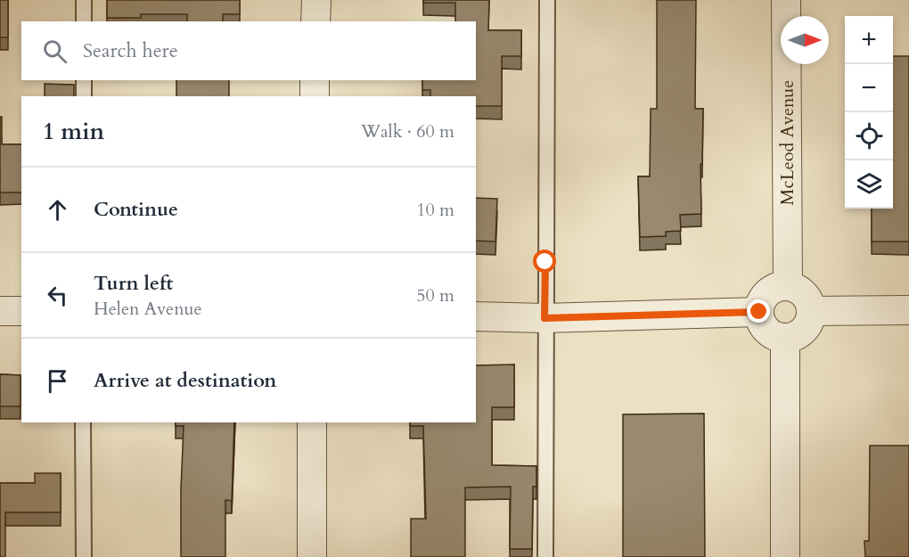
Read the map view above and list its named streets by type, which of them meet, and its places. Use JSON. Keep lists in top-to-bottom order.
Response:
{
  "streets": {
    "street": ["McLeod Avenue"]
  },
  "north": "right",
  "page": {
    "map_buttons": ["+", "−"],
    "search": "Search here",
    "heading": ["1 min", "Walk · 60 m"],
    "list": [
      ["Continue", "10 m"],
      ["Turn left", "Helen Avenue", "50 m"],
      "Arrive at destination"
    ]
  }
}
